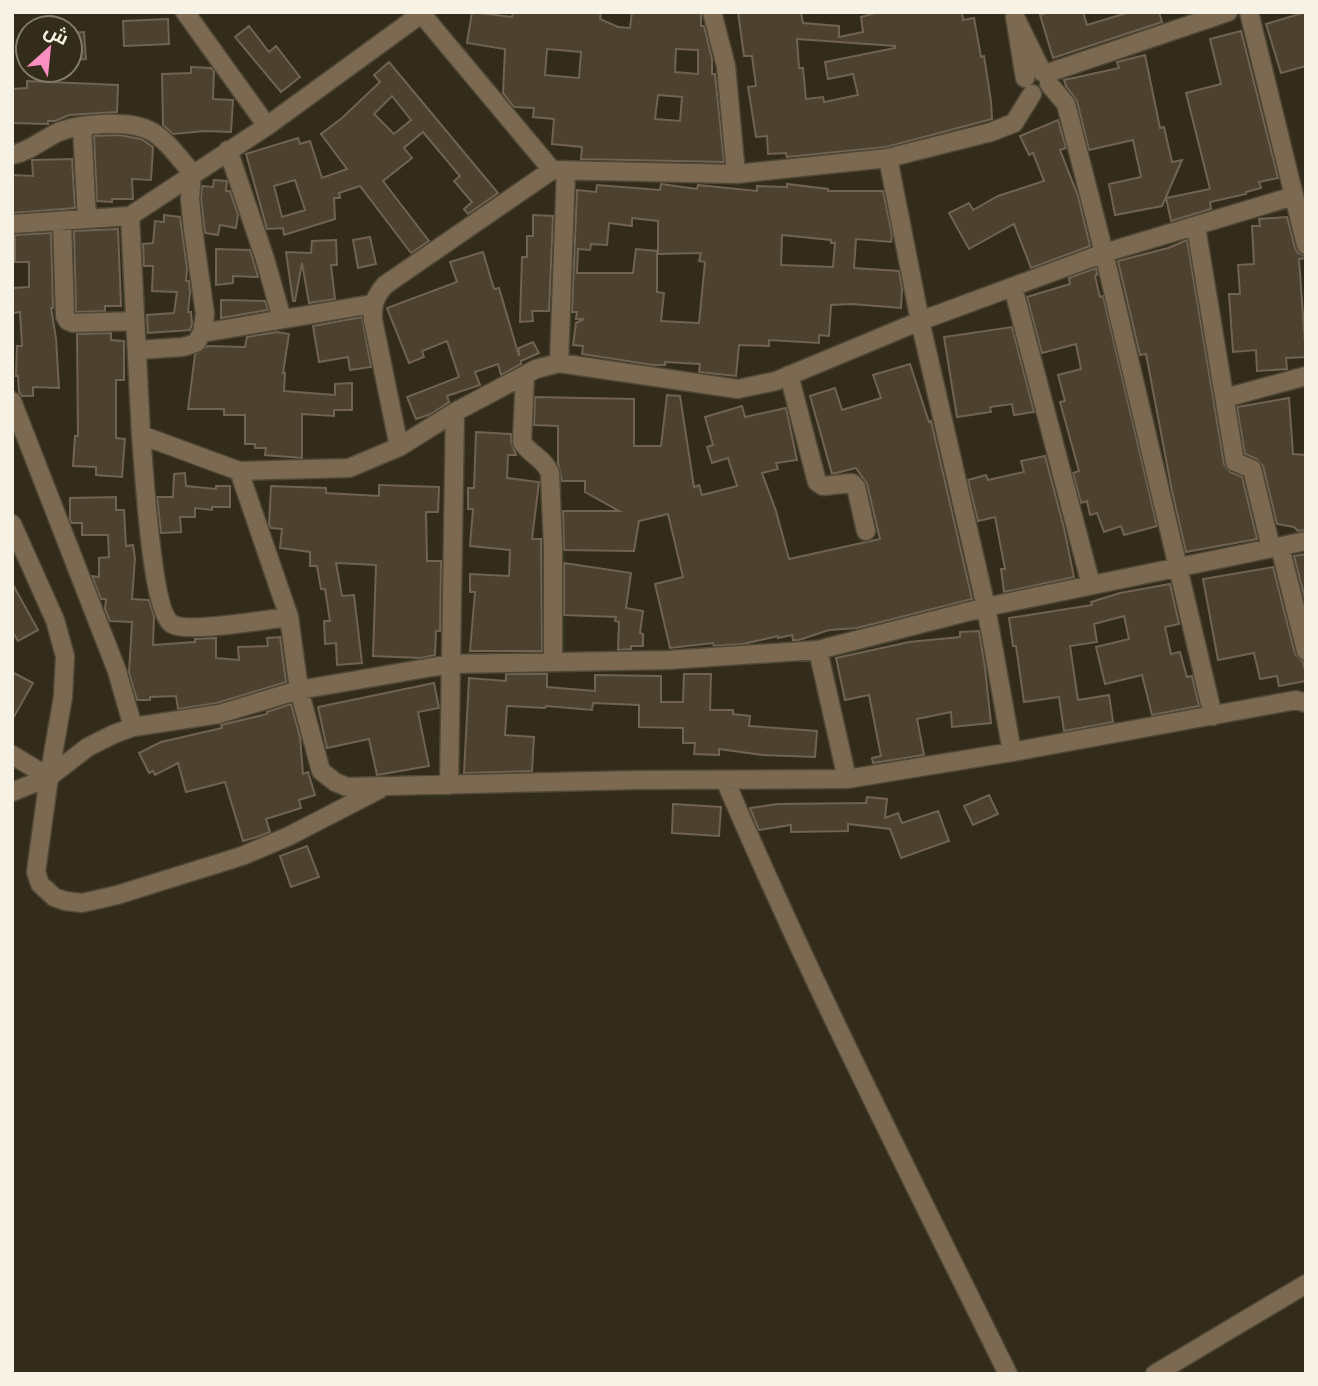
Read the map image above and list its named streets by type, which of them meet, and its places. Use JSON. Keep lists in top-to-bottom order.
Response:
{
  "north": "top right"
}
